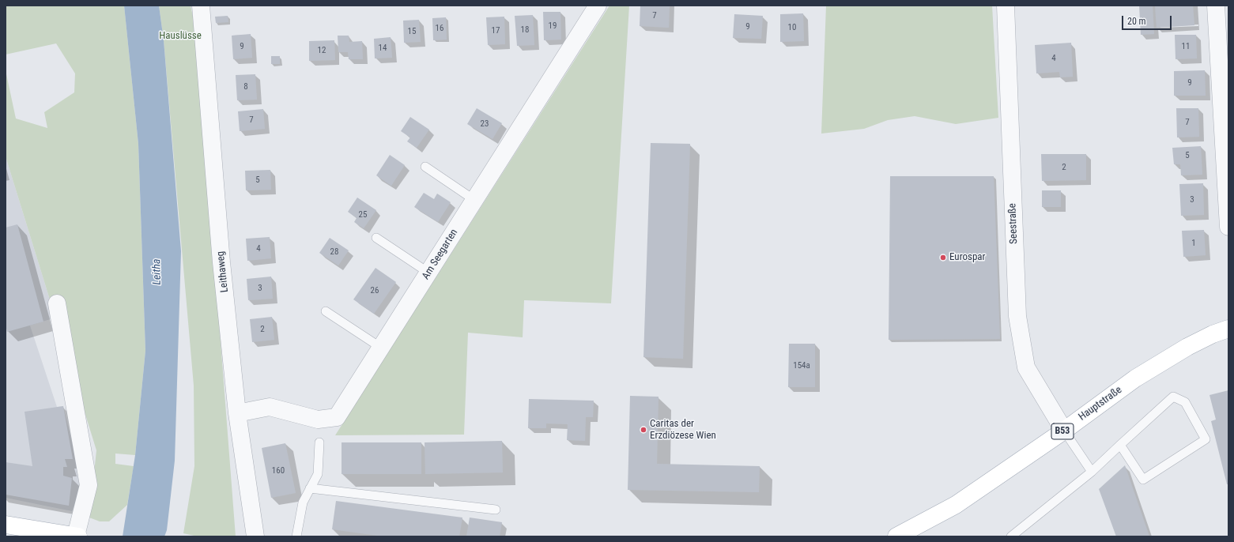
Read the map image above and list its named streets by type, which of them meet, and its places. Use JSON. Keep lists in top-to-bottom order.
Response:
{
  "streets": {
    "main road": ["Hauptstraße", "B53"],
    "street": ["Seestraße", "Am Seegarten", "Leithaweg"]
  },
  "crossings": [
    ["Seestraße", "Hauptstraße"],
    ["Am Seegarten", "Leithaweg"]
  ],
  "water": ["Leitha"],
  "parks": ["Hauslüsse"],
  "places": ["Eurospar", "Caritas der Erzdiözese Wien"],
  "house_numbers": [
    "7",
    "19",
    "9",
    "10",
    "16",
    "18",
    "17",
    "15",
    "9",
    "11",
    "14",
    "12",
    "4",
    "9",
    "8",
    "7",
    "7",
    "23",
    "5",
    "2",
    "5",
    "3",
    "25",
    "1",
    "4",
    "28",
    "3",
    "26",
    "2",
    "154a",
    "160"
  ],
  "scale_bar": "20 m"
}
